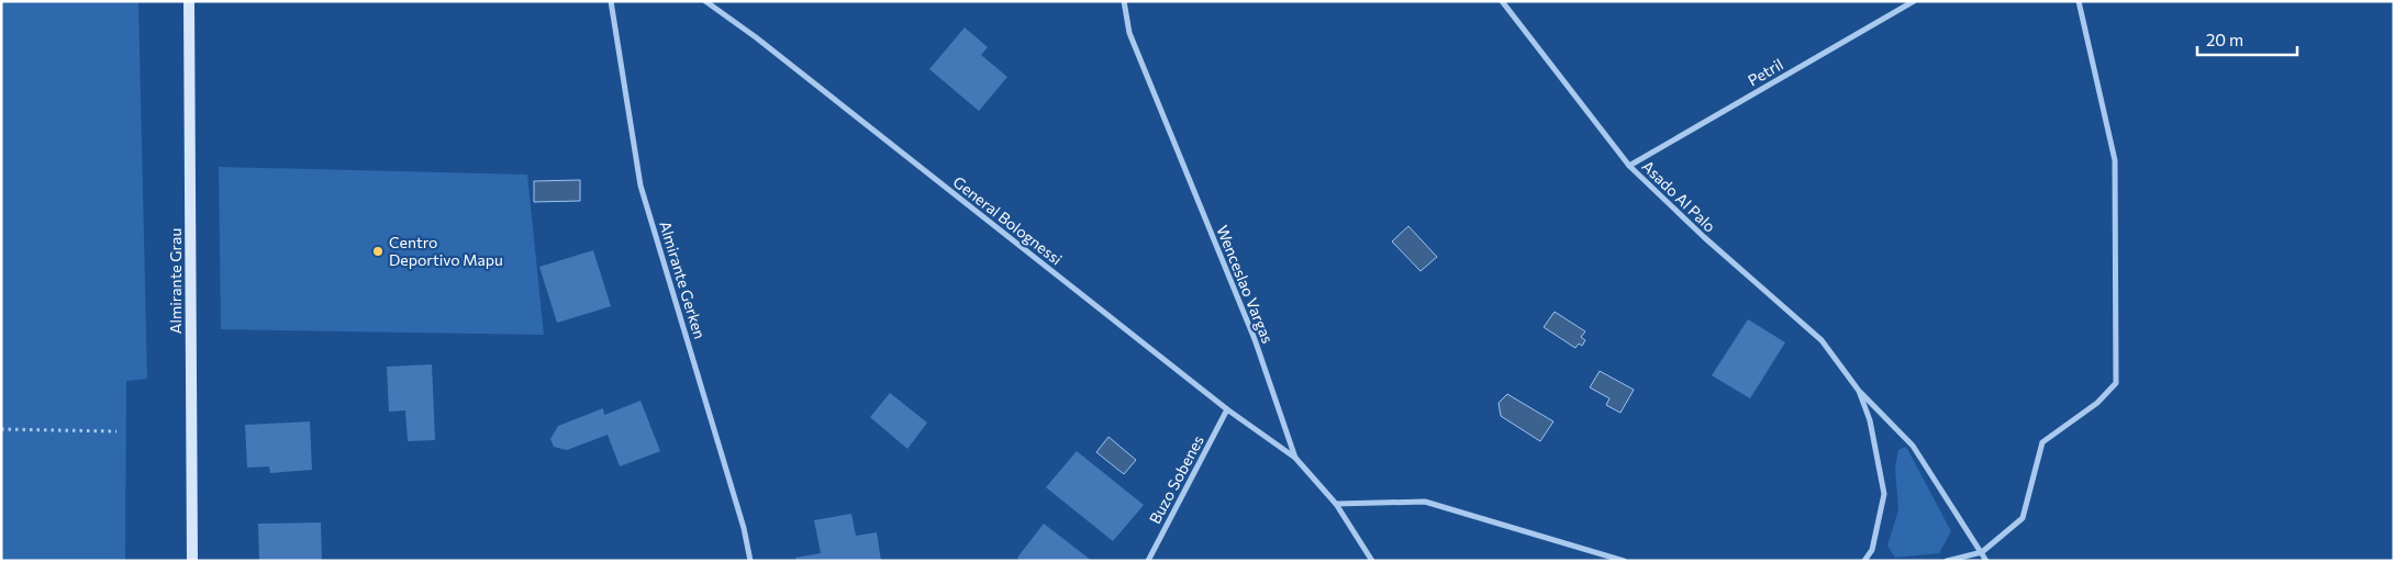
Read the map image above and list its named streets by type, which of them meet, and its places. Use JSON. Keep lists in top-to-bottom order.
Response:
{
  "streets": {
    "street": [
      "Petril",
      "Asado Al Palo",
      "General Bolognessi",
      "Almirante Gerken",
      "Almirante Grau",
      "Wenceslao Vargas",
      "Buzo Sobenes"
    ]
  },
  "crossings": [
    ["Petril", "Asado Al Palo"],
    ["General Bolognessi", "Wenceslao Vargas"],
    ["General Bolognessi", "Buzo Sobenes"]
  ],
  "places": ["Centro Deportivo Mapu"],
  "scale_bar": "20 m"
}
